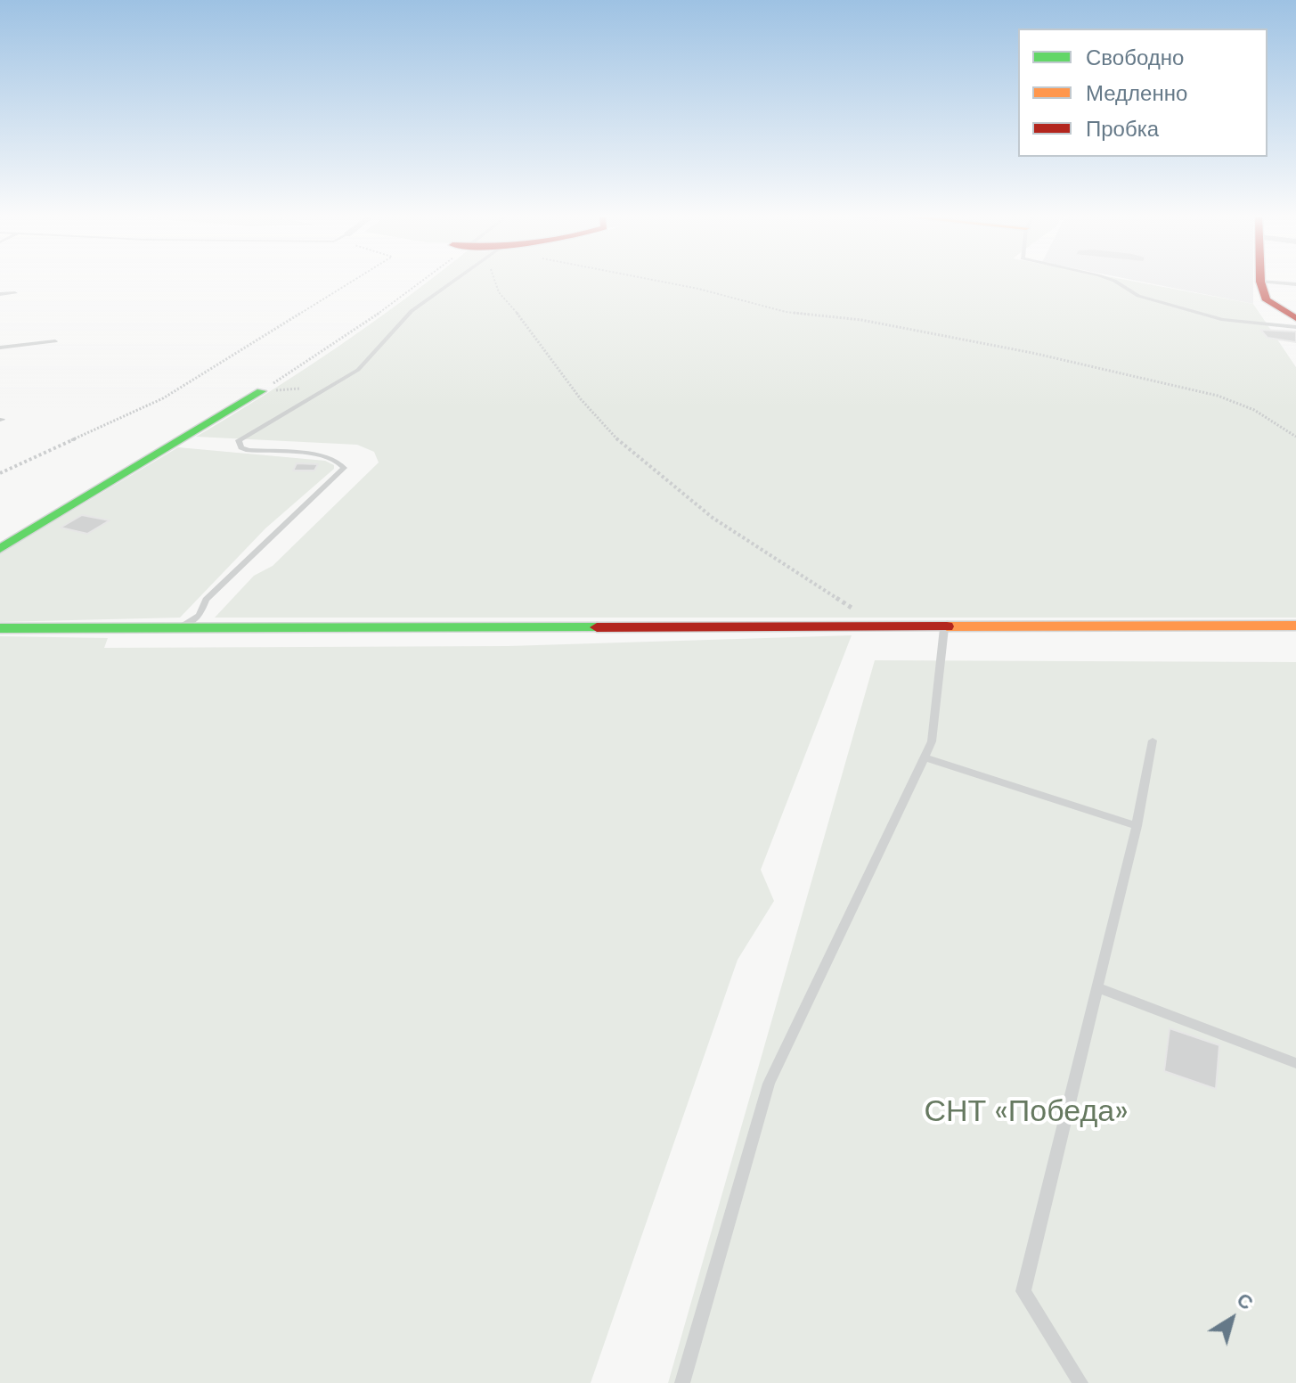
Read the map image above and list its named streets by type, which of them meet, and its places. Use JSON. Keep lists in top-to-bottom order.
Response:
{
  "parks": ["СНТ «Победа»"],
  "legend": ["Свободно", "Медленно", "Пробка"],
  "north": "top right"
}
